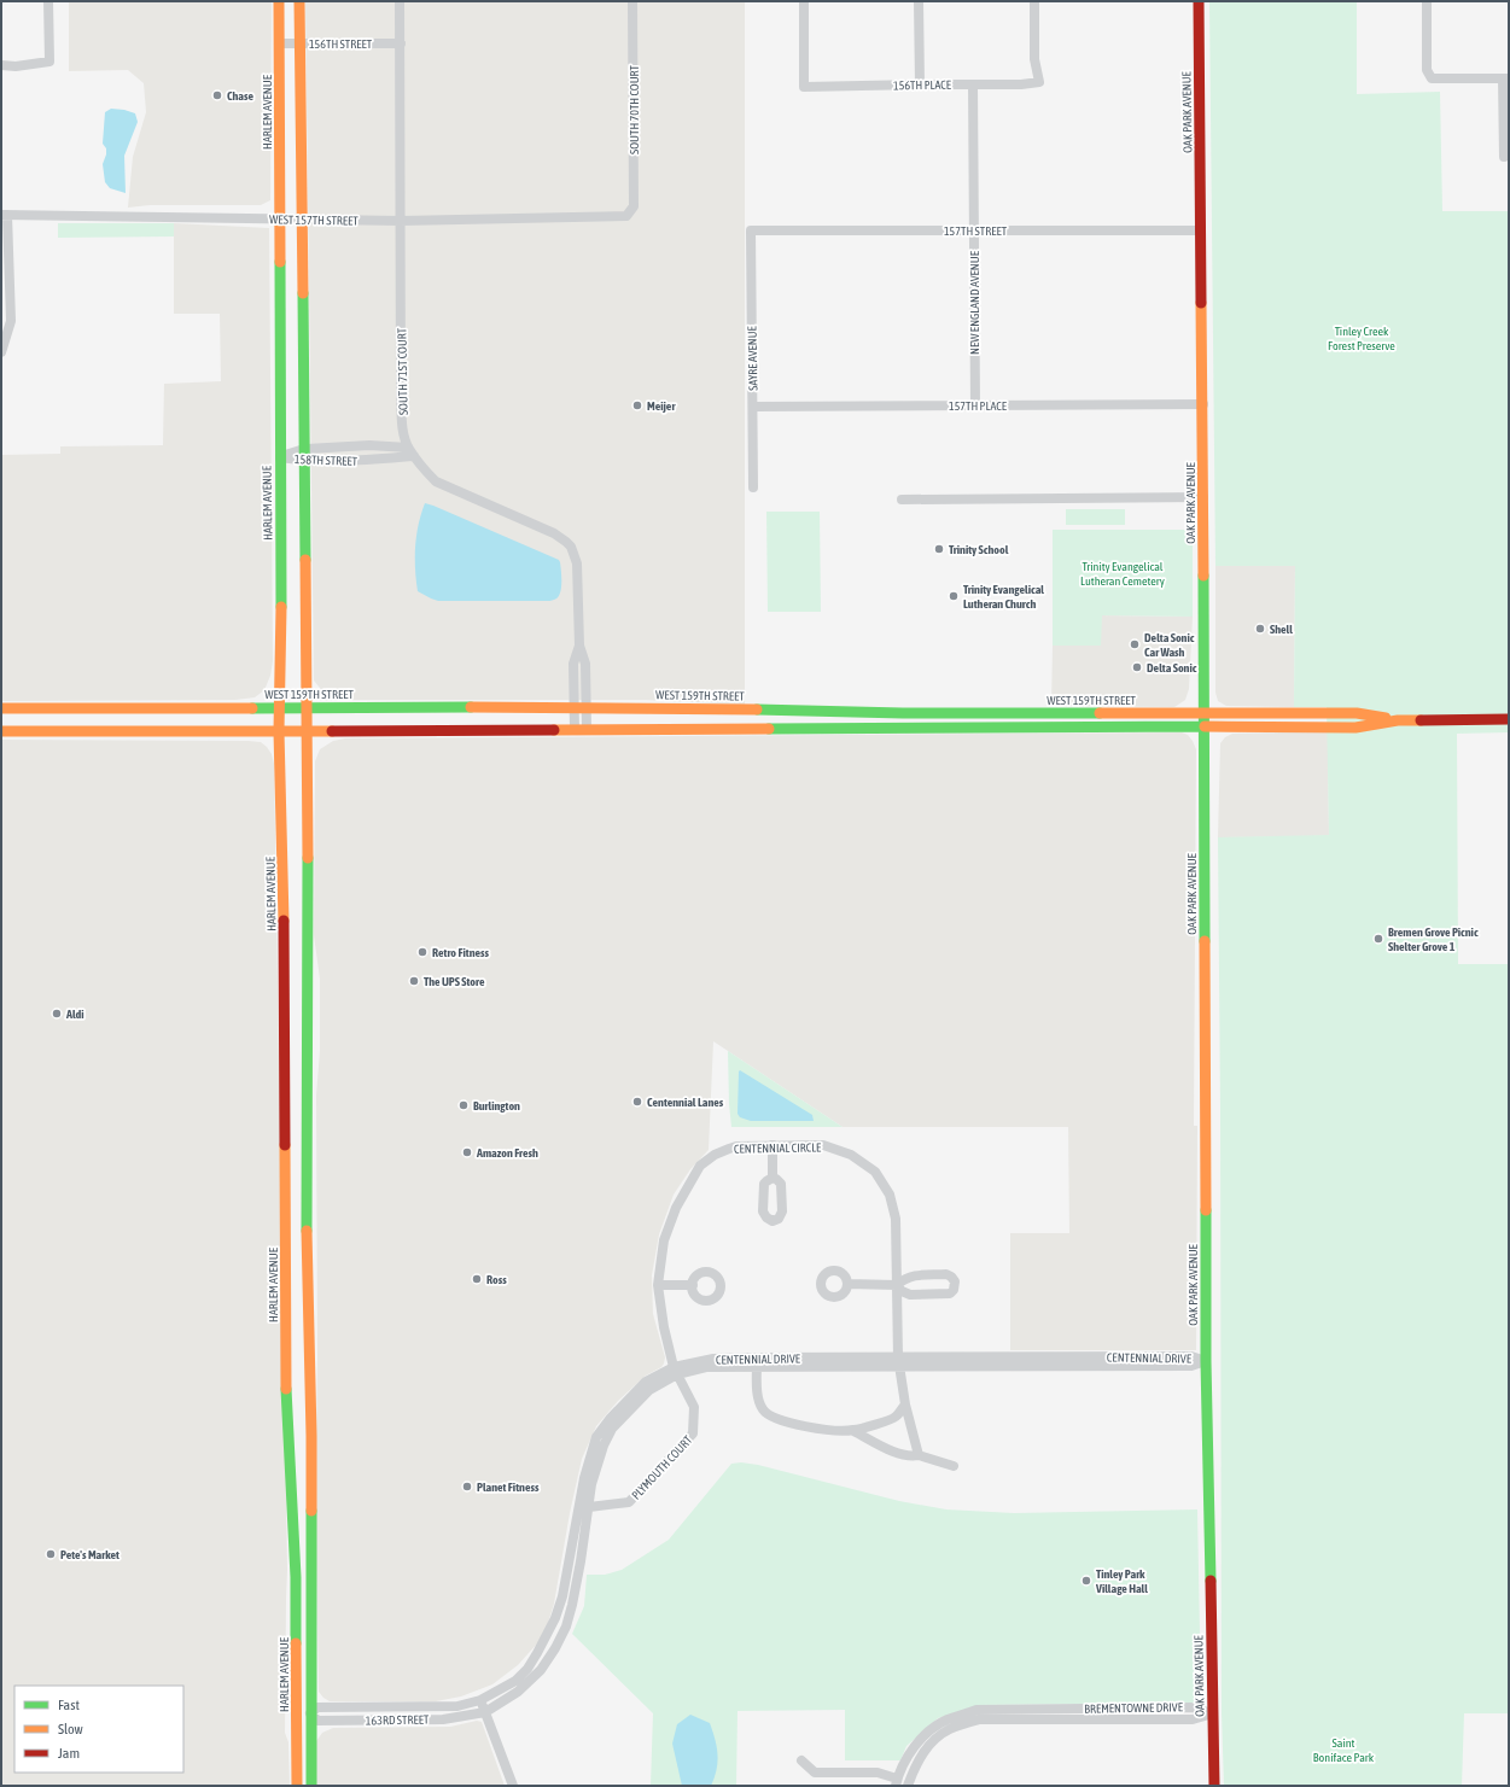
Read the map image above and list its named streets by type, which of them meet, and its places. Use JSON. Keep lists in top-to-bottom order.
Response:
{
  "streets": {
    "main road": ["HARLEM AVENUE", "OAK PARK AVENUE", "WEST 159TH STREET"],
    "street": [
      "156TH STREET",
      "156TH PLACE",
      "SOUTH 70TH COURT",
      "WEST 157TH STREET",
      "157TH STREET",
      "NEW ENGLAND AVENUE",
      "SAYRE AVENUE",
      "SOUTH 71ST COURT",
      "157TH PLACE",
      "158TH STREET",
      "CENTENNIAL CIRCLE",
      "CENTENNIAL DRIVE",
      "PLYMOUTH COURT",
      "BREMENTOWNE DRIVE",
      "163RD STREET"
    ]
  },
  "crossings": [
    ["156TH STREET", "HARLEM AVENUE"],
    ["156TH STREET", "SOUTH 71ST COURT"],
    ["156TH PLACE", "NEW ENGLAND AVENUE"],
    ["SOUTH 70TH COURT", "WEST 157TH STREET"],
    ["HARLEM AVENUE", "WEST 157TH STREET"],
    ["HARLEM AVENUE", "158TH STREET"],
    ["HARLEM AVENUE", "WEST 159TH STREET"],
    ["HARLEM AVENUE", "163RD STREET"],
    ["OAK PARK AVENUE", "157TH STREET"],
    ["OAK PARK AVENUE", "157TH PLACE"],
    ["OAK PARK AVENUE", "WEST 159TH STREET"],
    ["OAK PARK AVENUE", "CENTENNIAL DRIVE"],
    ["OAK PARK AVENUE", "BREMENTOWNE DRIVE"],
    ["WEST 157TH STREET", "SOUTH 71ST COURT"],
    ["157TH STREET", "NEW ENGLAND AVENUE"],
    ["157TH STREET", "SAYRE AVENUE"],
    ["NEW ENGLAND AVENUE", "157TH PLACE"],
    ["SAYRE AVENUE", "157TH PLACE"],
    ["SOUTH 71ST COURT", "158TH STREET"],
    ["SOUTH 71ST COURT", "WEST 159TH STREET"],
    ["CENTENNIAL CIRCLE", "CENTENNIAL DRIVE"],
    ["CENTENNIAL CIRCLE", "PLYMOUTH COURT"],
    ["CENTENNIAL DRIVE", "PLYMOUTH COURT"],
    ["CENTENNIAL DRIVE", "163RD STREET"]
  ],
  "parks": ["Tinley Creek Forest Preserve", "Trinity Evangelical Lutheran Cemetery", "Saint Boniface Park"],
  "places": [
    "Chase",
    "Meijer",
    "Trinity School",
    "Trinity Evangelical Lutheran Church",
    "Shell",
    "Delta Sonic Car Wash",
    "Delta Sonic",
    "Bremen Grove Picnic Shelter Grove 1",
    "Retro Fitness",
    "The UPS Store",
    "Aldi",
    "Centennial Lanes",
    "Burlington",
    "Amazon Fresh",
    "Ross",
    "Planet Fitness",
    "Pete's Market",
    "Tinley Park Village Hall"
  ],
  "legend": ["Fast", "Slow", "Jam"]
}
